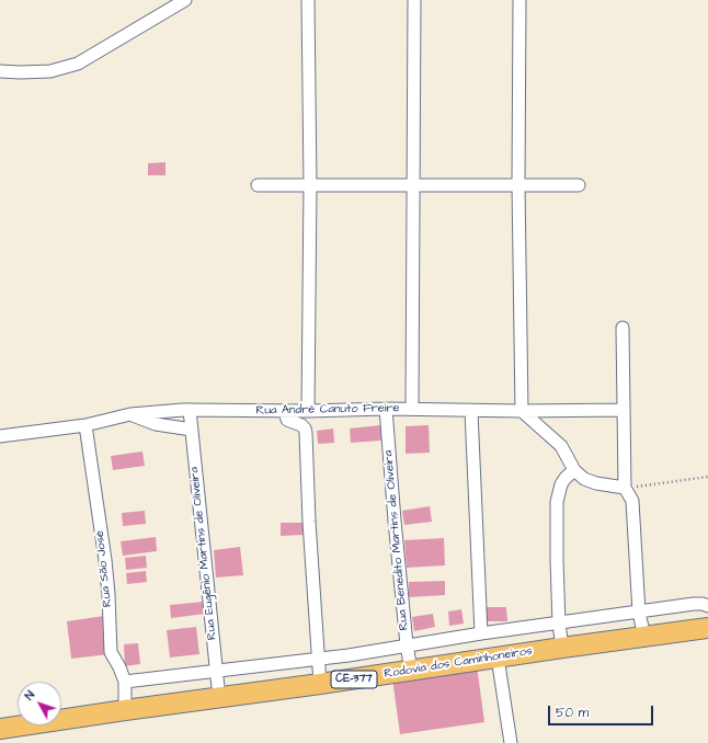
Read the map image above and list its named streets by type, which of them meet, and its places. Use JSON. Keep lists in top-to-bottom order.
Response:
{
  "streets": {
    "main road": ["Rodovia dos Caminhoneiros", "CE-377"],
    "street": [
      "Rua André Canuto Freire",
      "Rua Benedito Martins de Oliveira",
      "Rua Eugênio Martins de Oliveira",
      "Rua São José"
    ]
  },
  "crossings": [
    ["Rua André Canuto Freire", "Rua Benedito Martins de Oliveira"],
    ["Rua André Canuto Freire", "Rua Eugênio Martins de Oliveira"],
    ["Rua André Canuto Freire", "Rua São José"],
    ["Rua Benedito Martins de Oliveira", "Rodovia dos Caminhoneiros"],
    ["Rua Eugênio Martins de Oliveira", "Rodovia dos Caminhoneiros"],
    ["Rua São José", "Rodovia dos Caminhoneiros"]
  ],
  "scale_bar": "50 m",
  "north": "top left"
}
